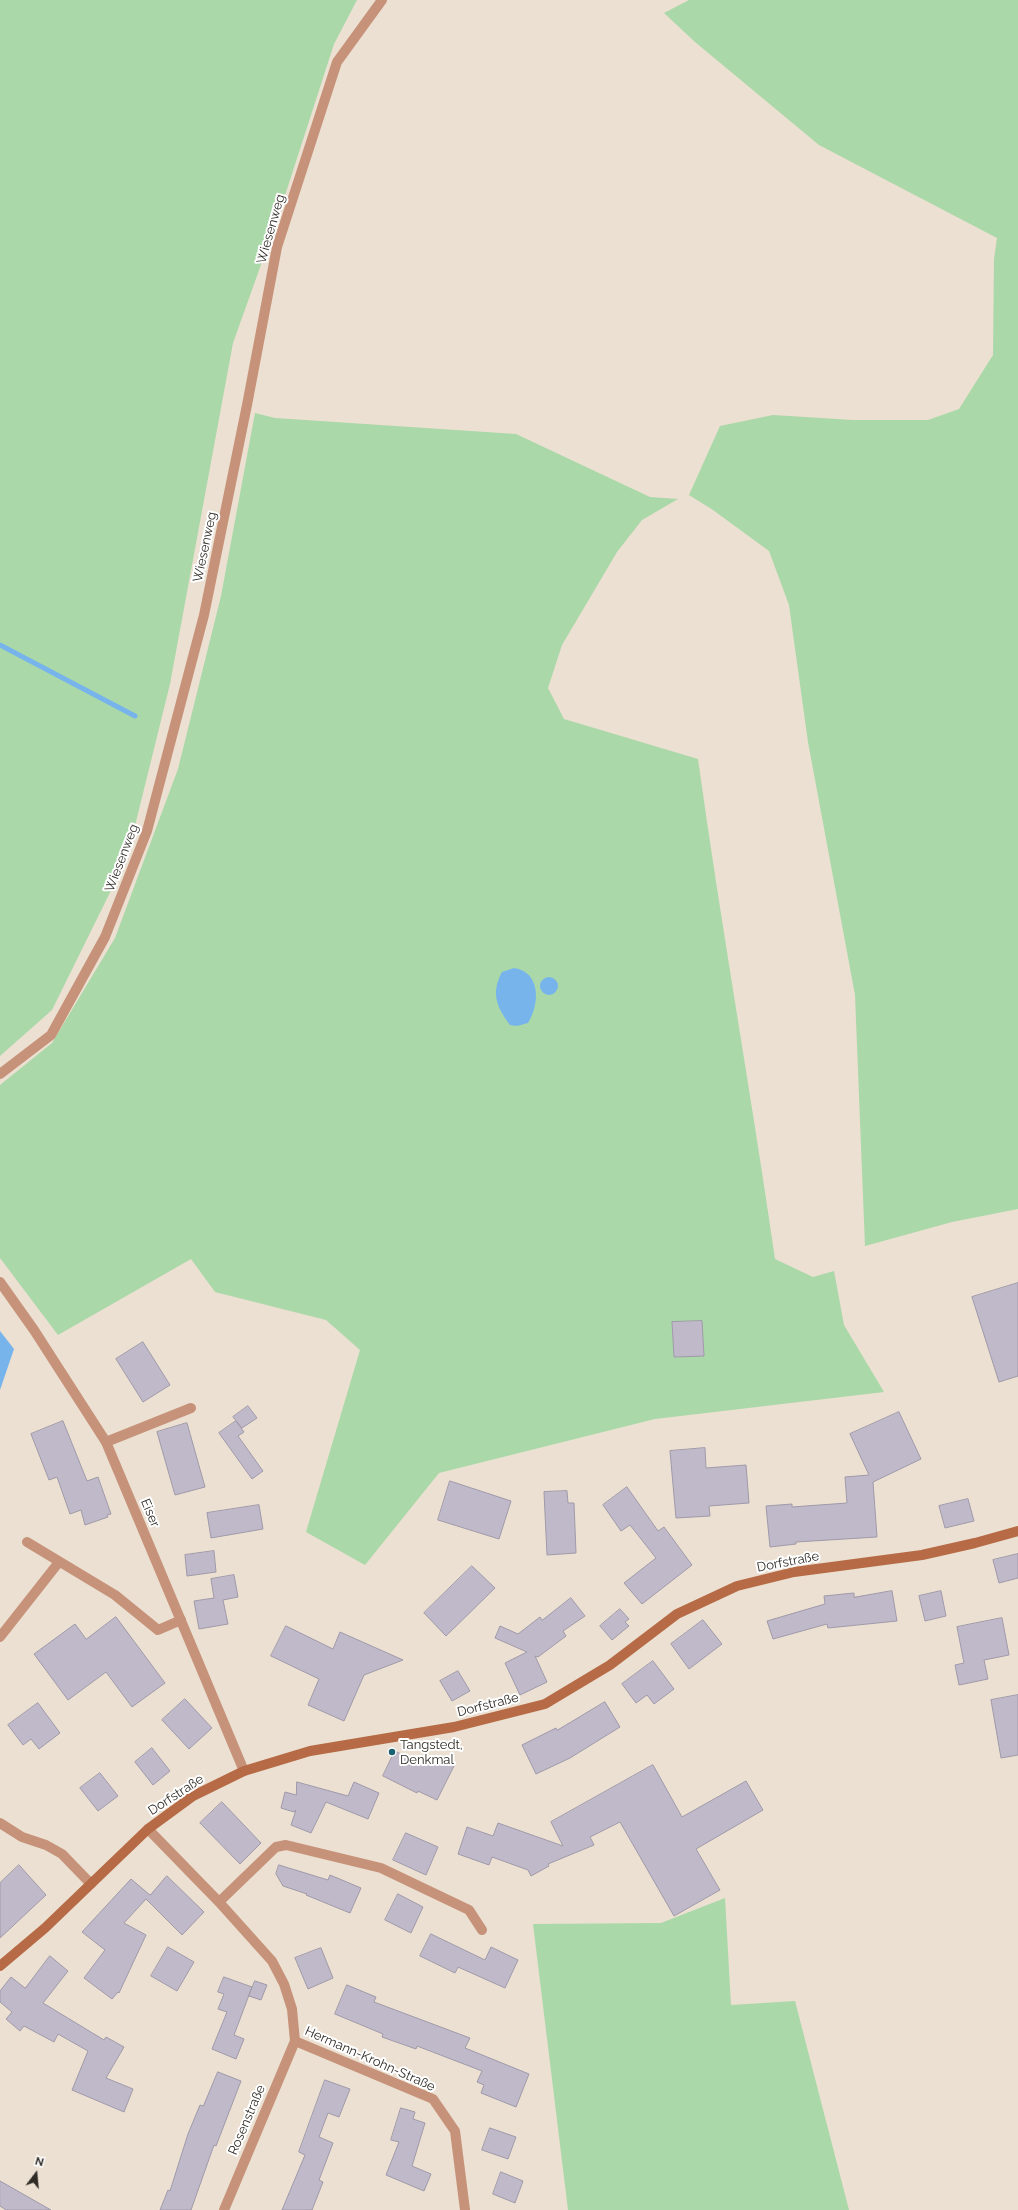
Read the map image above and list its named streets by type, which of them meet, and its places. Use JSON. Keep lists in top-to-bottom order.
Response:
{
  "streets": {
    "main road": ["Dorfstraße"],
    "street": [
      "Wiesenweg",
      "Eiser",
      "Hermann-Krohn-Straße",
      "Rosenstraße"
    ]
  },
  "crossings": [
    ["Eiser", "Dorfstraße"],
    ["Dorfstraße", "Hermann-Krohn-Straße"],
    ["Hermann-Krohn-Straße", "Rosenstraße"]
  ],
  "places": ["Tangstedt, Denkmal"],
  "north": "top"
}
